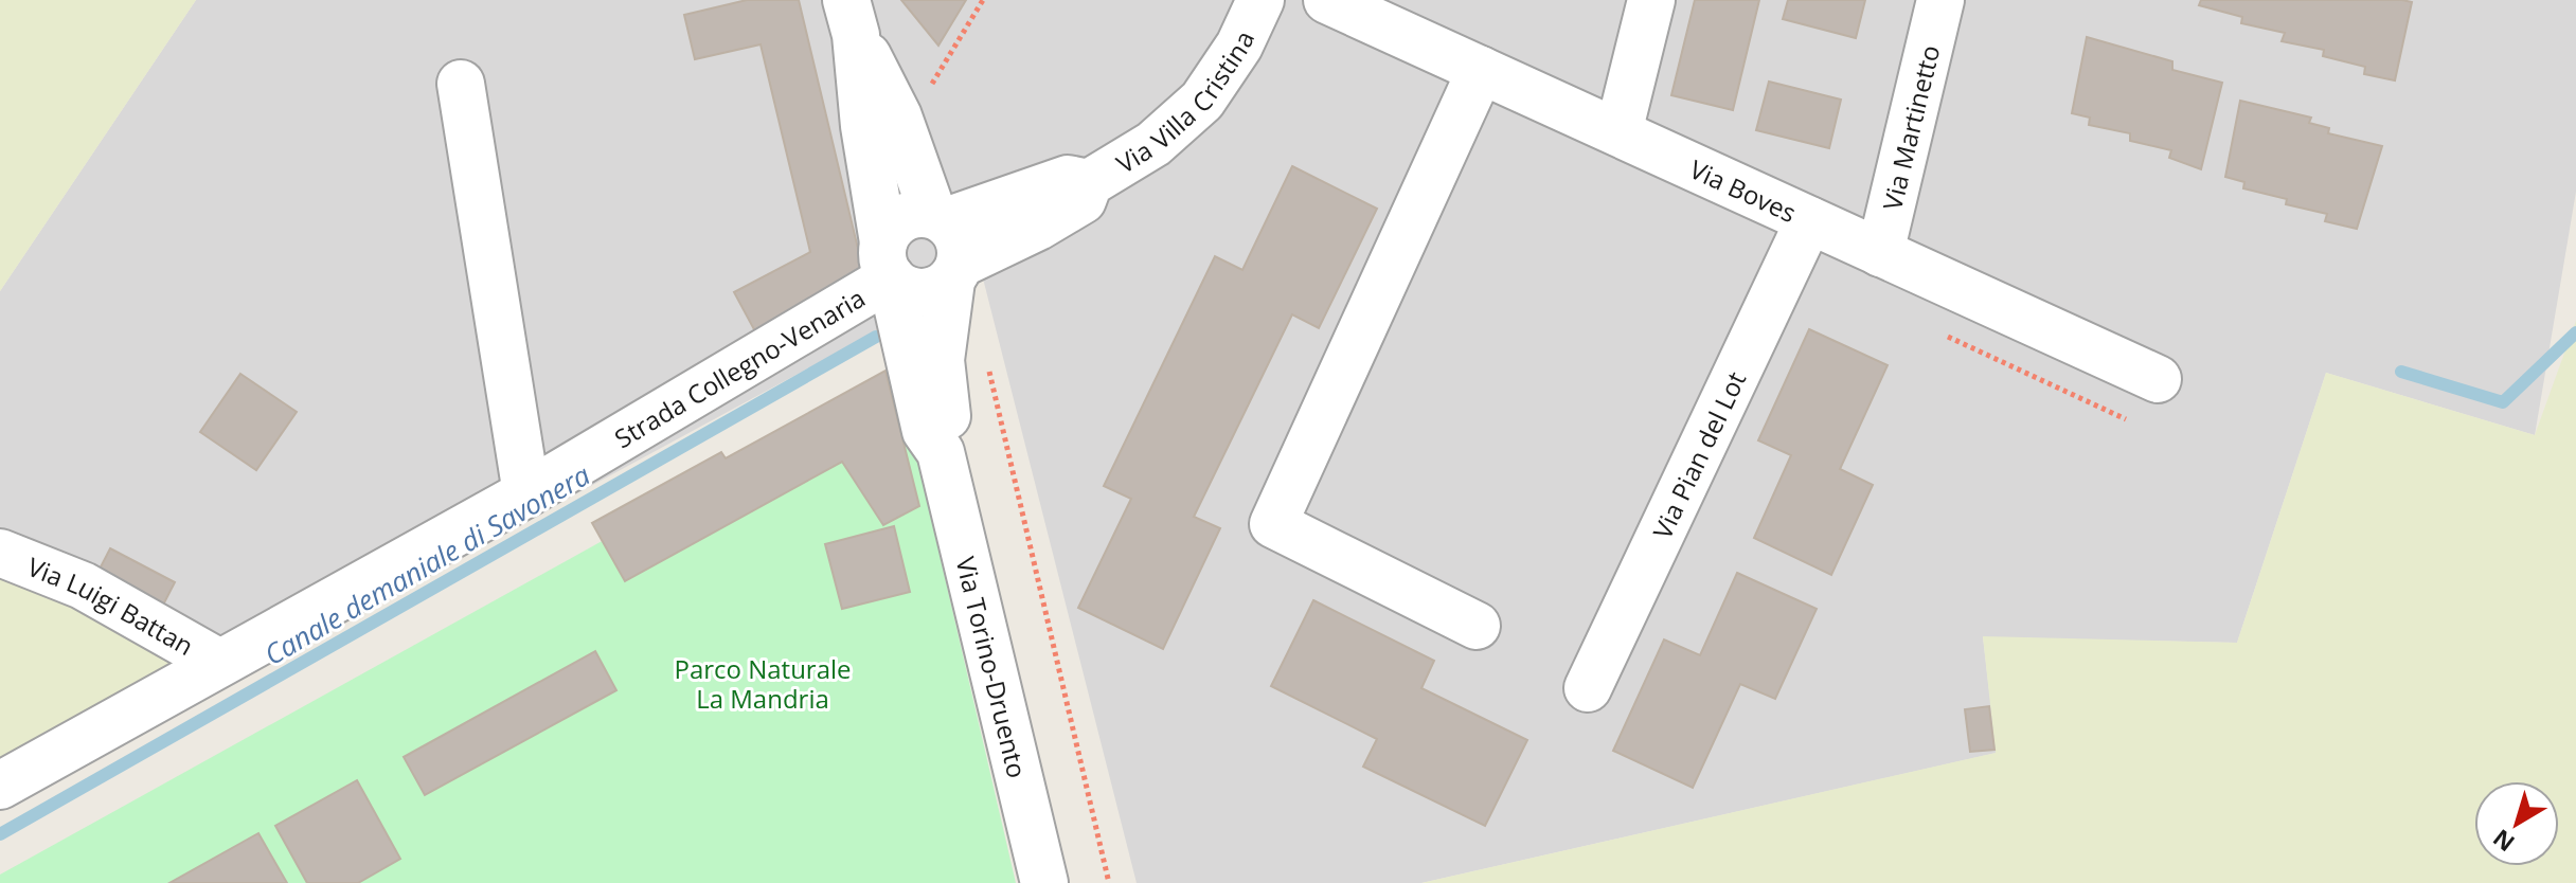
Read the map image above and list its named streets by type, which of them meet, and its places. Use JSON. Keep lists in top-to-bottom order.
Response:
{
  "streets": {
    "street": [
      "Via Villa Cristina",
      "Via Martinetto",
      "Via Boves",
      "Strada Collegno-Venaria",
      "Via Pian del Lot",
      "Via Luigi Battan",
      "Via Torino-Druento"
    ]
  },
  "crossings": [
    ["Via Villa Cristina", "Strada Collegno-Venaria"],
    ["Via Villa Cristina", "Via Torino-Druento"],
    ["Via Martinetto", "Via Boves"],
    ["Via Boves", "Via Pian del Lot"],
    ["Strada Collegno-Venaria", "Via Luigi Battan"],
    ["Strada Collegno-Venaria", "Via Torino-Druento"]
  ],
  "water": ["Canale demaniale di Savonera"],
  "parks": ["Parco Naturale La Mandria"],
  "north": "bottom left"
}
